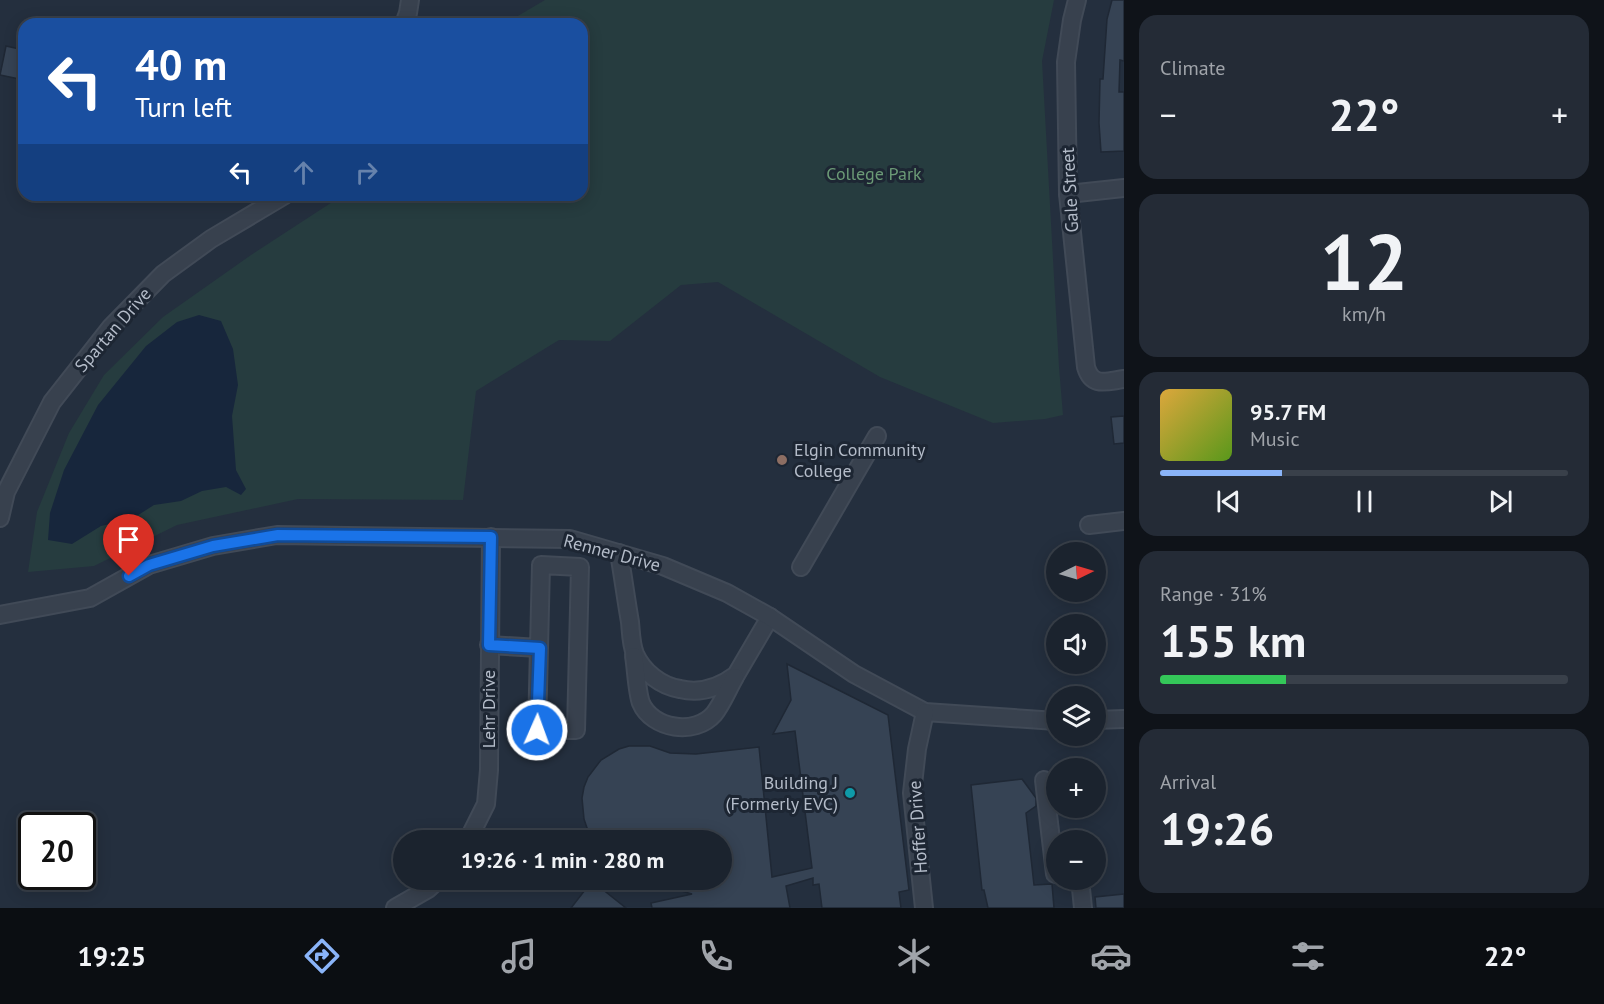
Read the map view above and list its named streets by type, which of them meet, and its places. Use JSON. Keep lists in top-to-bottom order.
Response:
{
  "streets": {
    "street": [
      "Gale Street",
      "Spartan Drive",
      "Renner Drive",
      "Lehr Drive",
      "Hoffer Drive"
    ]
  },
  "crossings": [
    ["Renner Drive", "Lehr Drive"],
    ["Renner Drive", "Hoffer Drive"]
  ],
  "parks": ["College Park"],
  "places": ["Elgin Community College", "Building J (Formerly EVC)"],
  "north": "right",
  "page": {
    "tile": [
      "Climate",
      ["12", "km/h"],
      ["Range · 31%", "155 km"],
      ["Arrival", "19:26"]
    ],
    "turn": ["40 m", "Turn left"],
    "heat": ["−", "22°", "+"],
    "song": ["95.7 FM", "Music"],
    "map_buttons": ["+", "−"],
    "limit": "20",
    "trip": "19:26 · 1 min · 280 m",
    "tabs": ["19:25", "22°"]
  }
}
